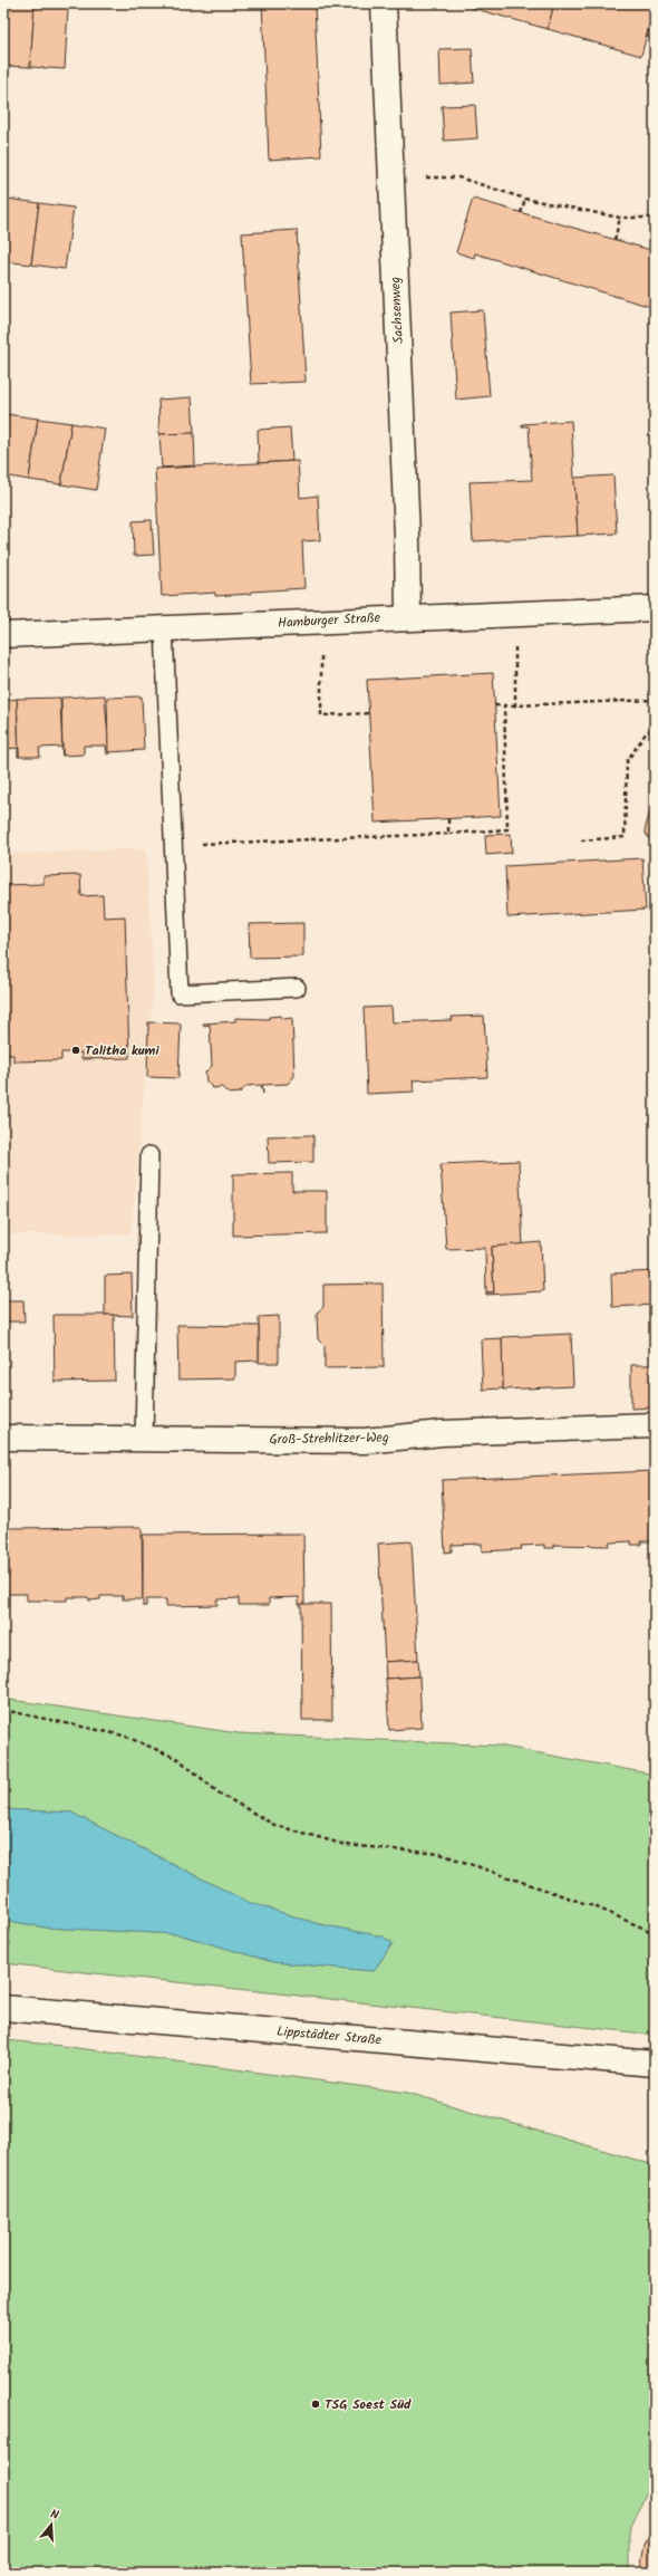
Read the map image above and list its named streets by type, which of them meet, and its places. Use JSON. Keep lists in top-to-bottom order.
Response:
{
  "streets": {
    "street": [
      "Sachsenweg",
      "Hamburger Straße",
      "Groß-Strehlitzer-Weg",
      "Lippstädter Straße"
    ]
  },
  "crossings": [
    ["Sachsenweg", "Hamburger Straße"]
  ],
  "places": ["Talitha kumi", "TSG Soest Süd"],
  "north": "top"
}
